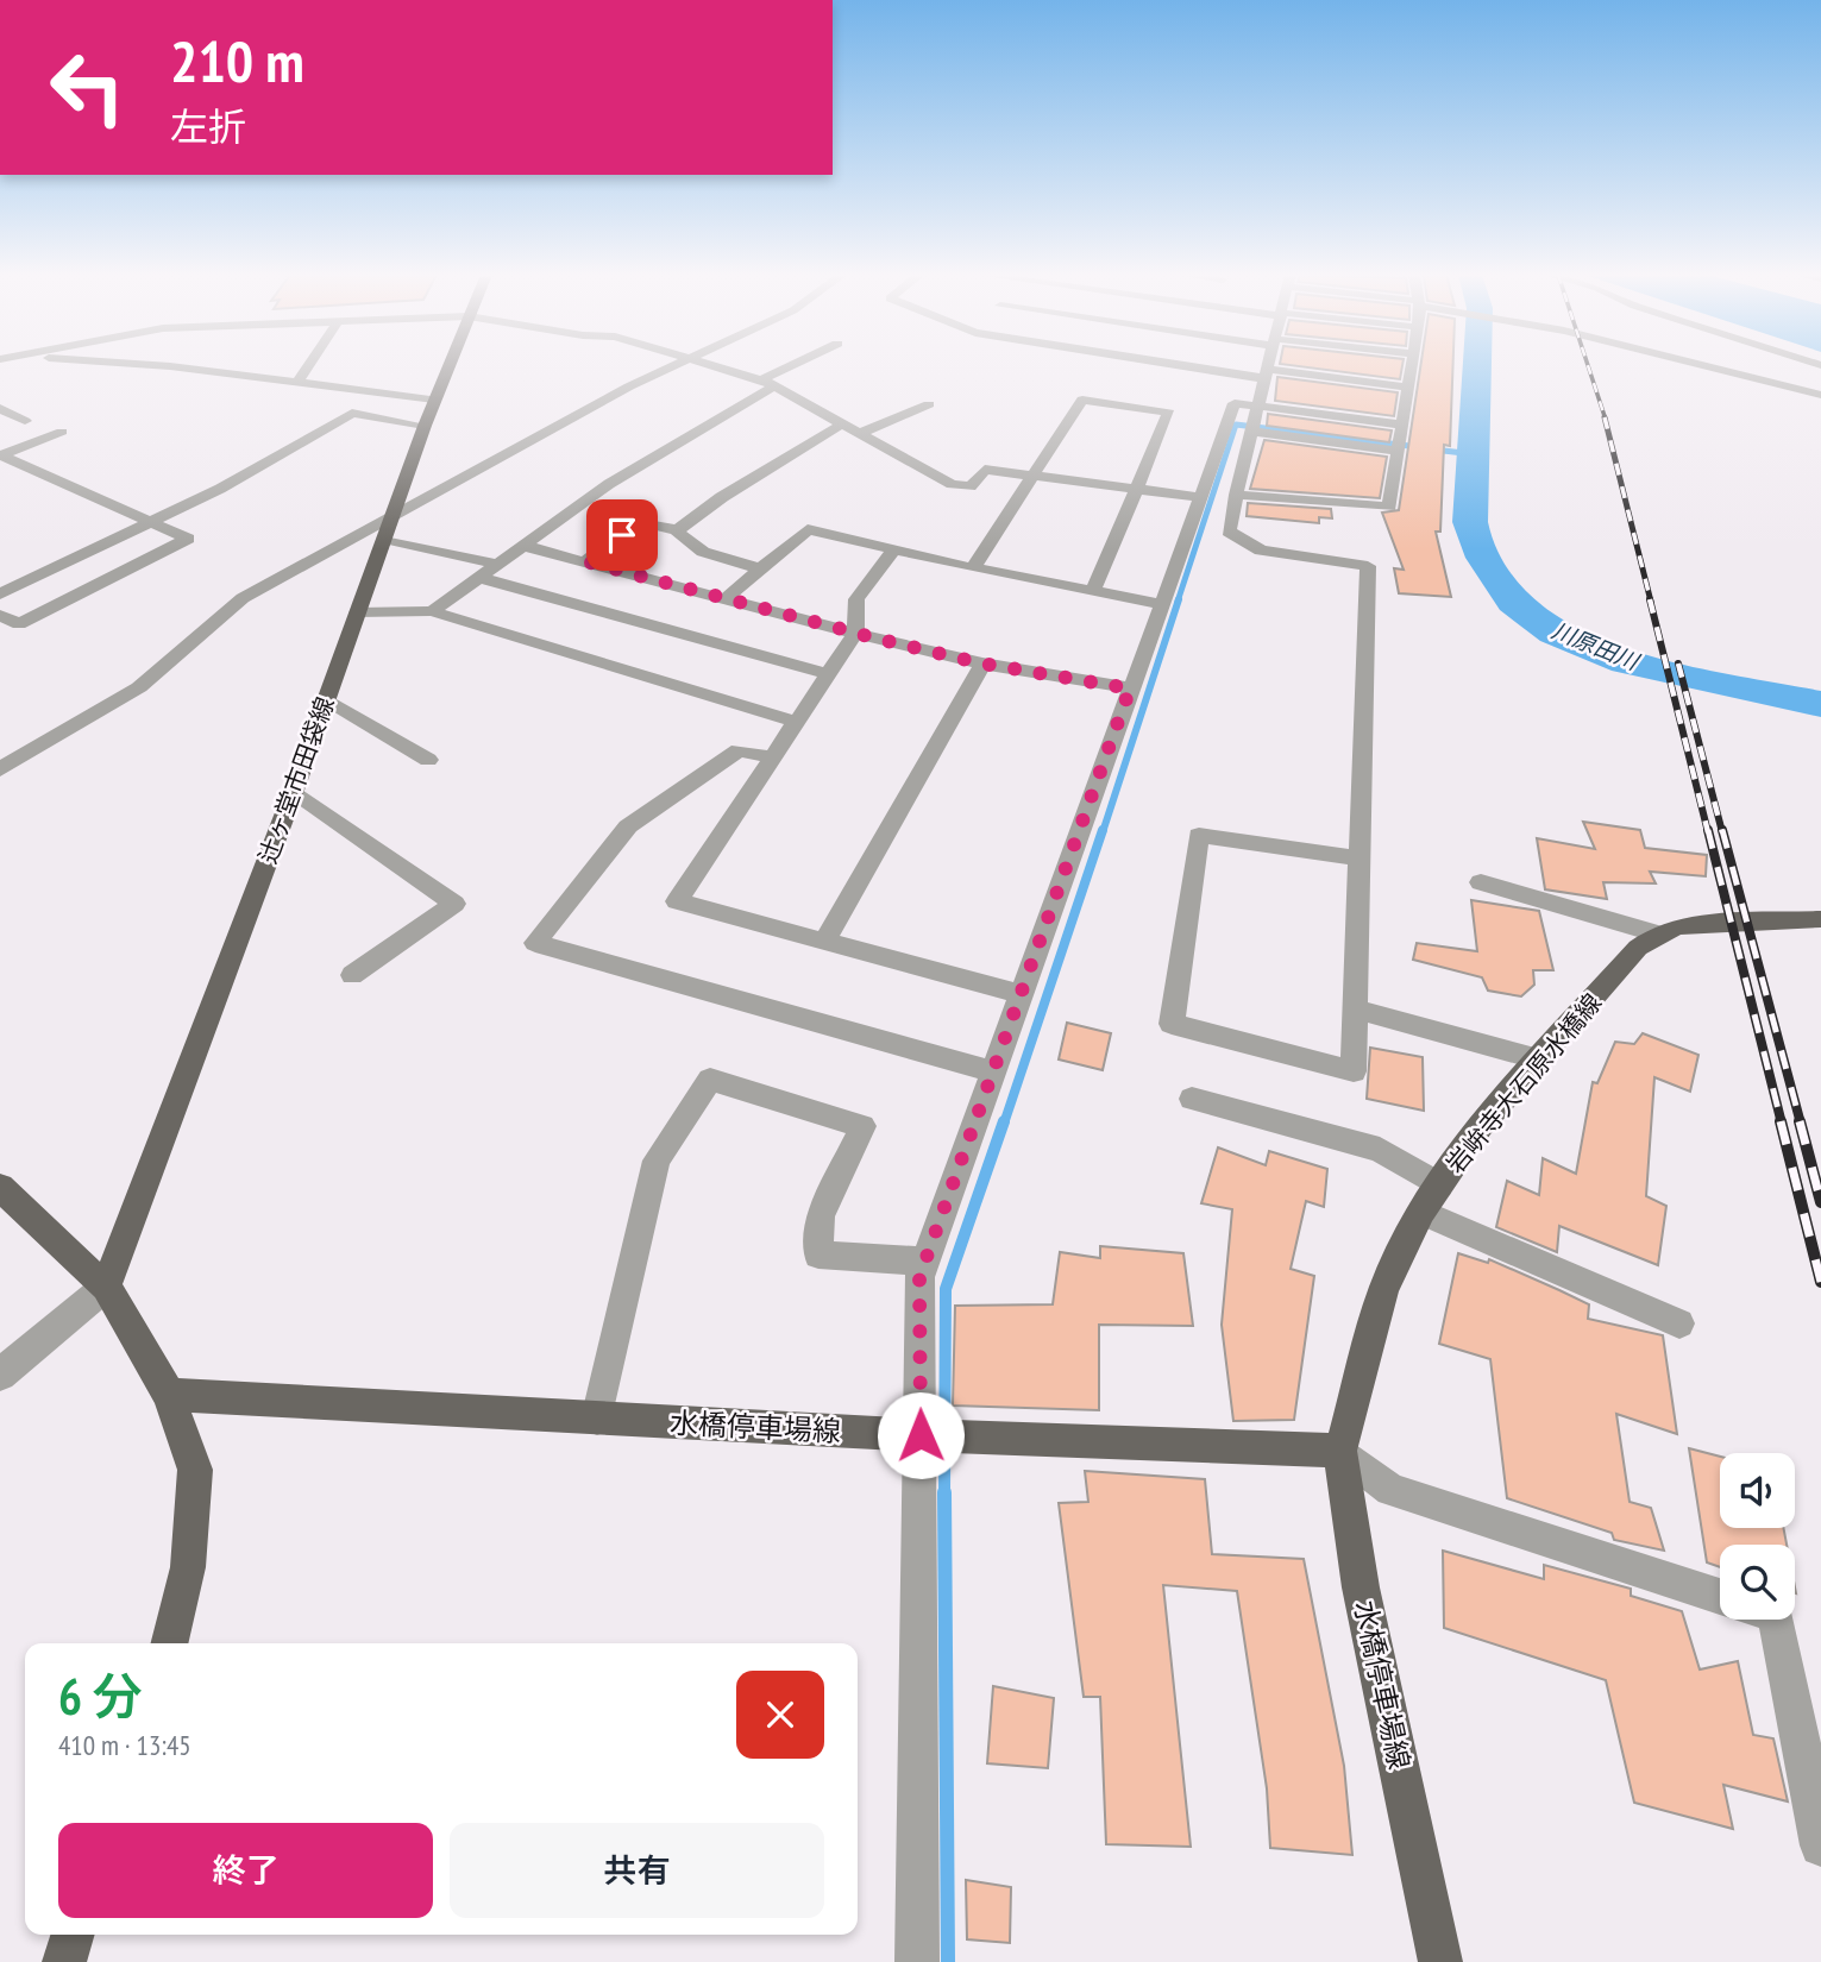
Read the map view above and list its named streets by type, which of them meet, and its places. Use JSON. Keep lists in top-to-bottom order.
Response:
{
  "streets": {
    "main road": ["辻ヶ堂市田袋線", "岩峅寺大石原水橋線", "水橋停車場線"]
  },
  "crossings": [
    ["岩峅寺大石原水橋線", "水橋停車場線"]
  ],
  "water": ["川原田川"],
  "page": {
    "turn": ["210 m", "左折"],
    "heading": ["6 分", "410 m · 13:45"],
    "buttons": ["終了", "共有"]
  }
}
